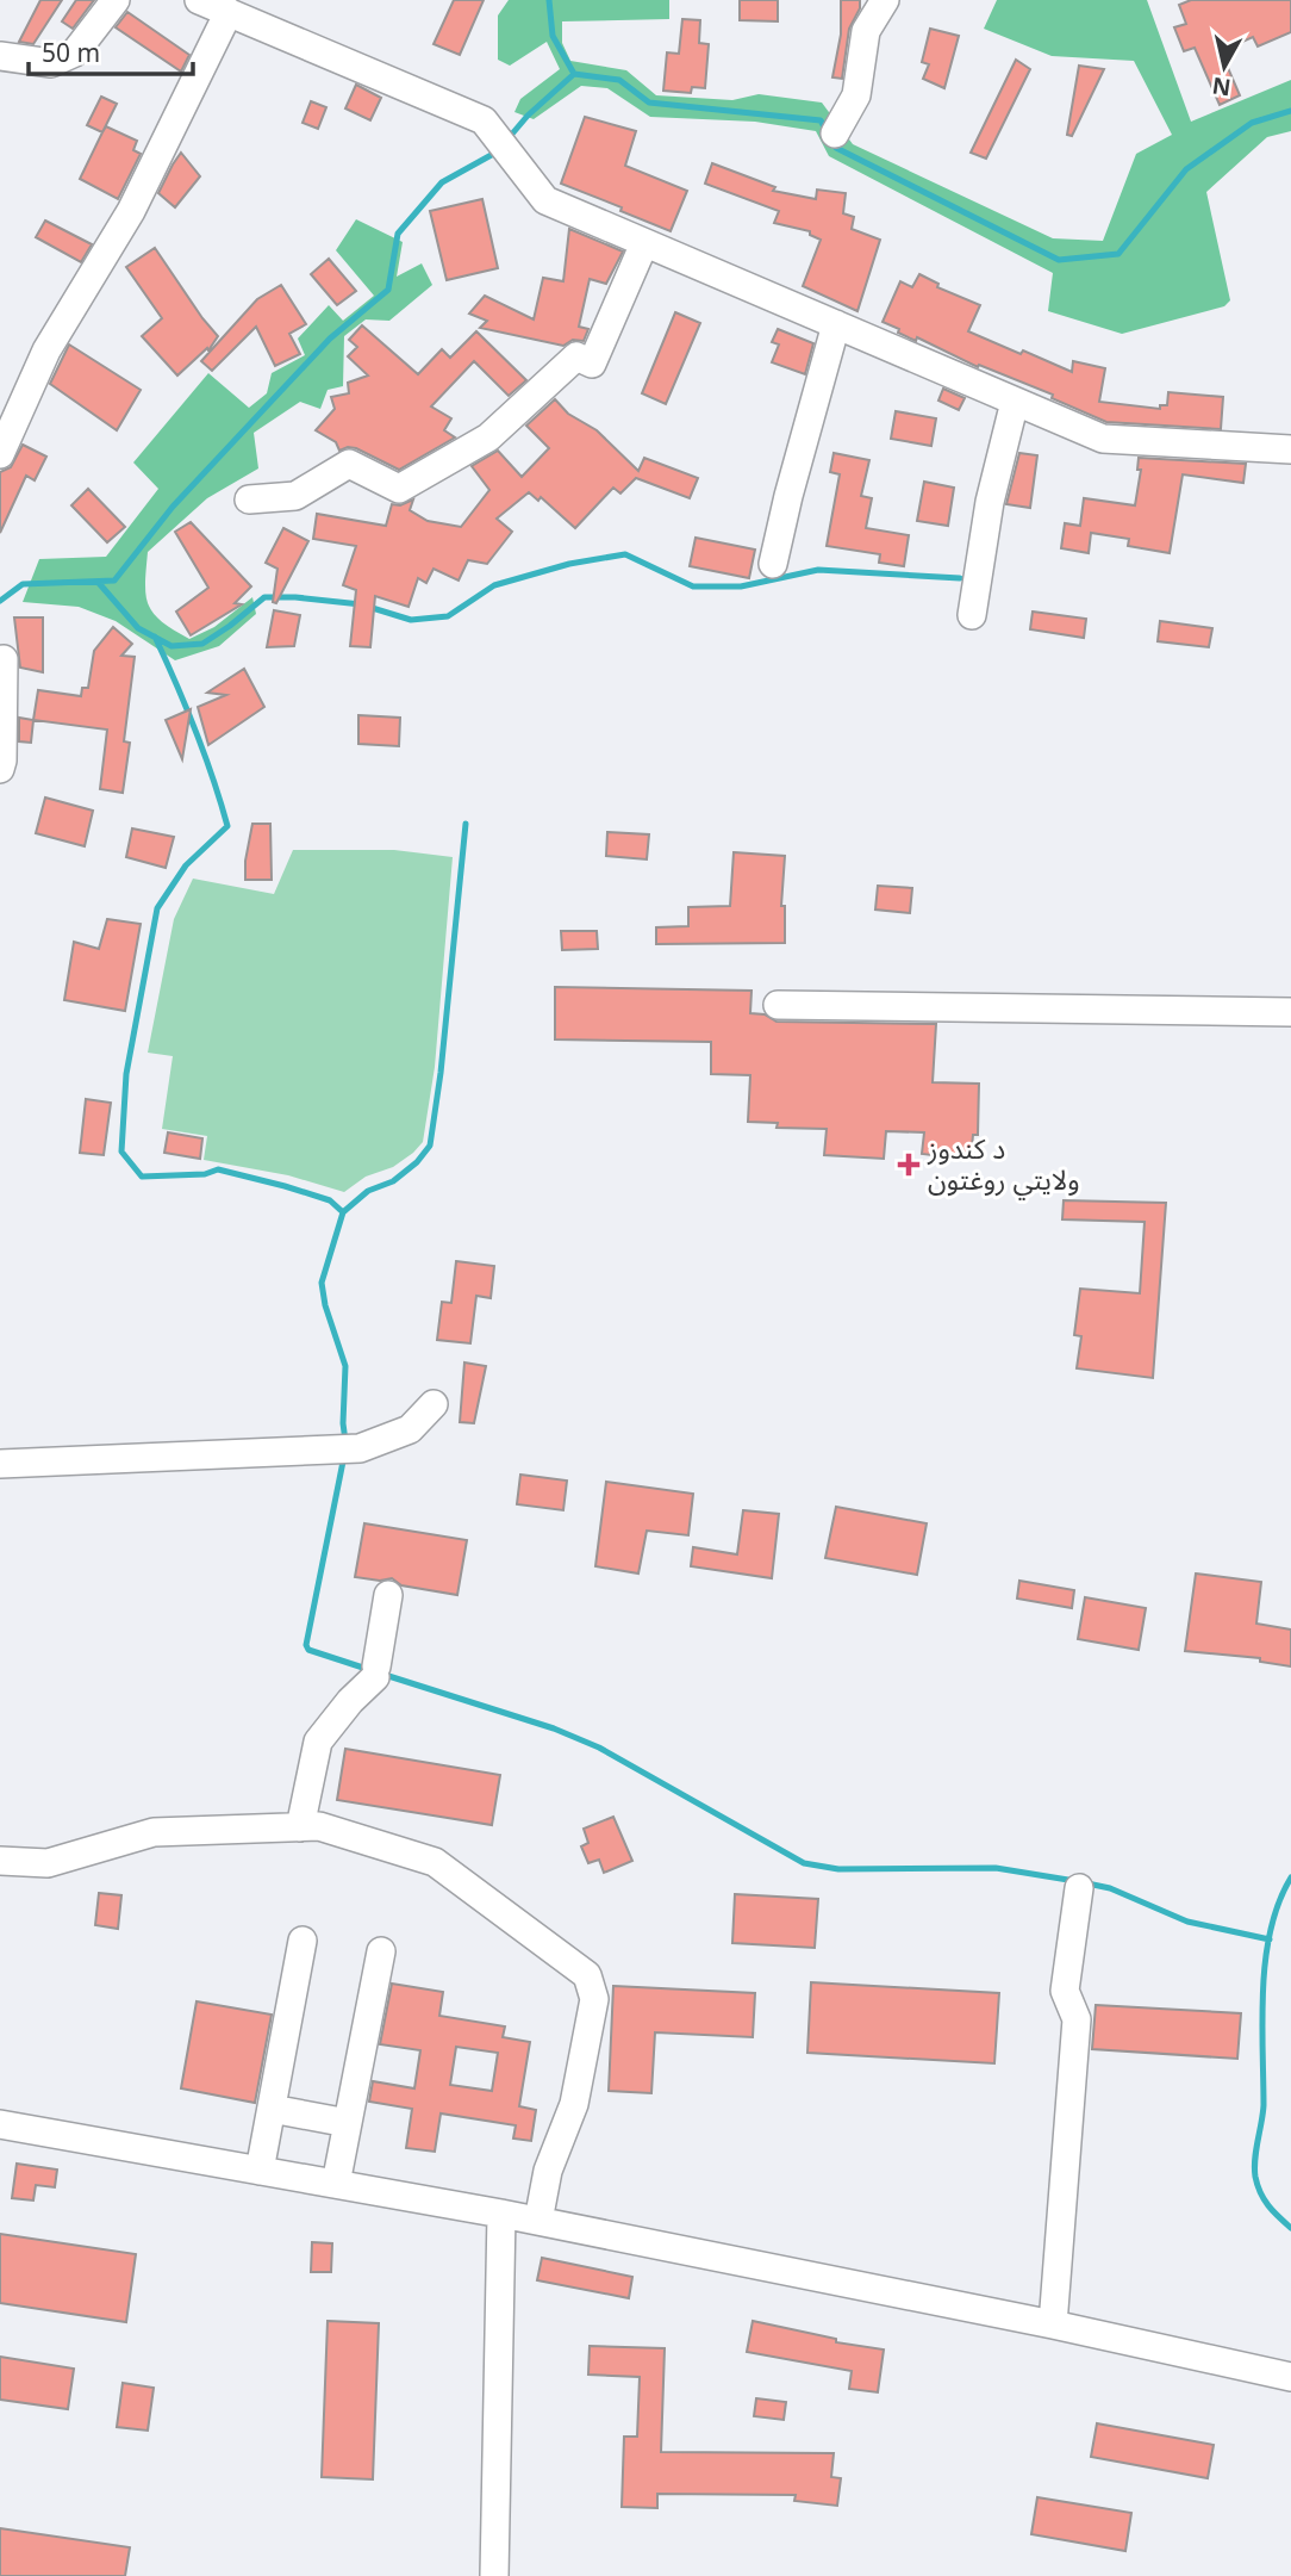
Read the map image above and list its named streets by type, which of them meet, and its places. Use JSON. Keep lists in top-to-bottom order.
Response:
{
  "places": {
    "health": ["د کندوز ولایتي روغتون"]
  },
  "scale_bar": "50 m",
  "north": "bottom"
}
